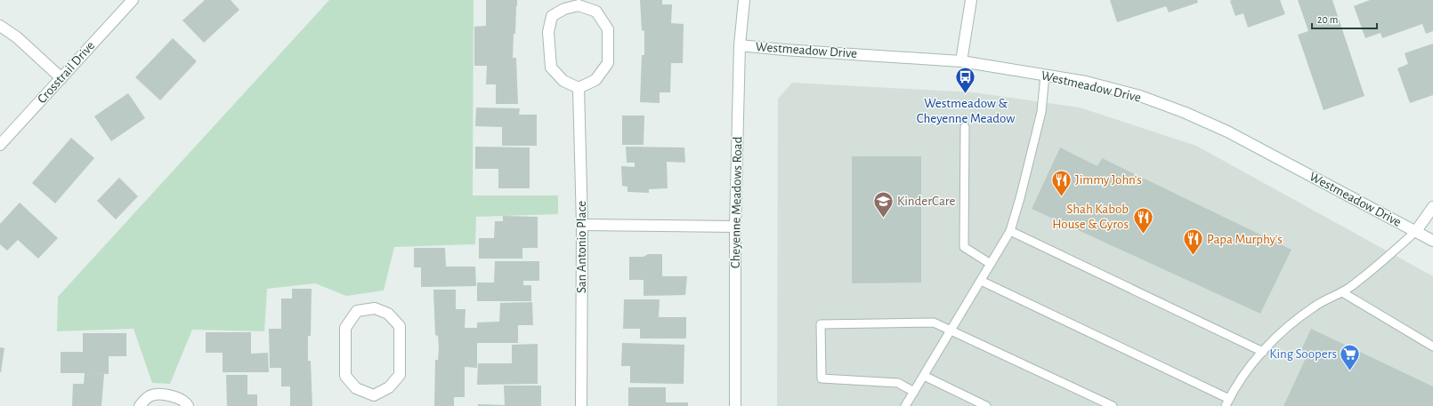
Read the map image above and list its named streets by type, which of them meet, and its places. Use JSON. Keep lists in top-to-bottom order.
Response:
{
  "streets": {
    "street": [
      "Westmeadow Drive",
      "Crosstrail Drive",
      "Cheyenne Meadows Road",
      "San Antonio Place"
    ]
  },
  "crossings": [
    ["Westmeadow Drive", "Cheyenne Meadows Road"]
  ],
  "places": {
    "bus stop": ["Westmeadow & Cheyenne Meadow"],
    "restaurant": ["Jimmy John's", "Shah Kabob House & Gyros", "Papa Murphy's"],
    "school or university": ["KinderCare"],
    "supermarket": ["King Soopers"]
  },
  "scale_bar": "20 m"
}
